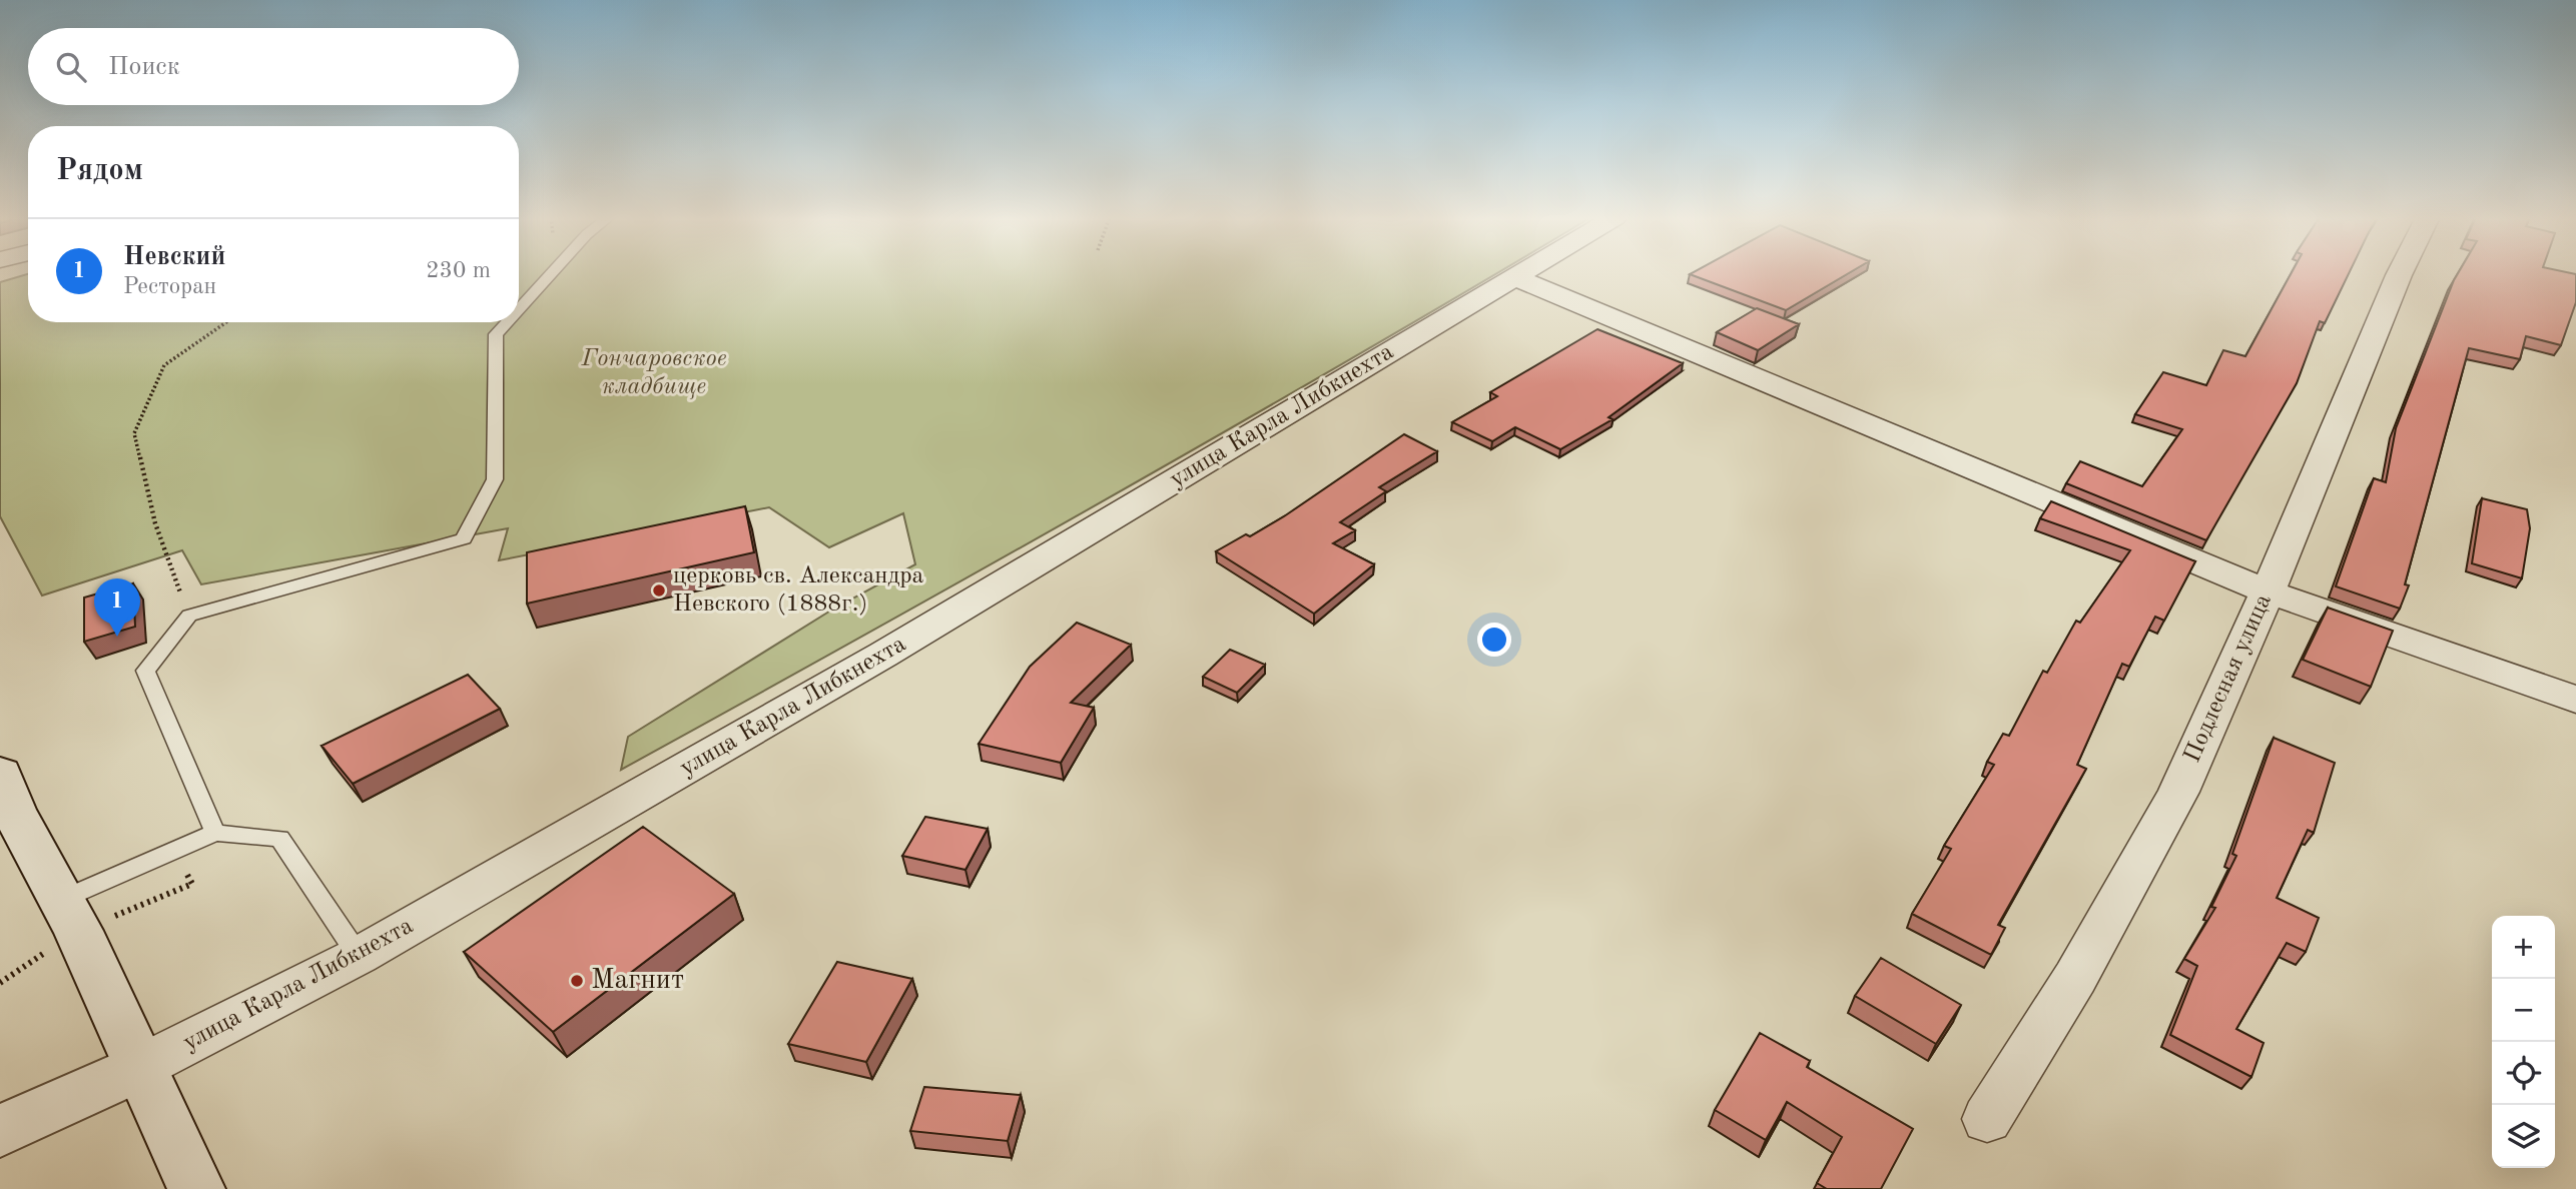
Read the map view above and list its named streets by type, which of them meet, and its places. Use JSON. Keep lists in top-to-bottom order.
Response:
{
  "streets": {
    "street": ["улица Карла Либкнехта", "Подлесная улица"]
  },
  "parks": ["Гончаровское кладбище"],
  "places": ["церковь св. Александра Невского (1888г.)", "Магнит"],
  "page": {
    "search": "Поиск",
    "heading": "Рядом",
    "list": [
      {
        "mark": "1",
        "name": "Невский",
        "note": "Ресторан",
        "value": "230 m"
      }
    ],
    "pins": "1",
    "map_buttons": ["+", "−"]
  }
}
